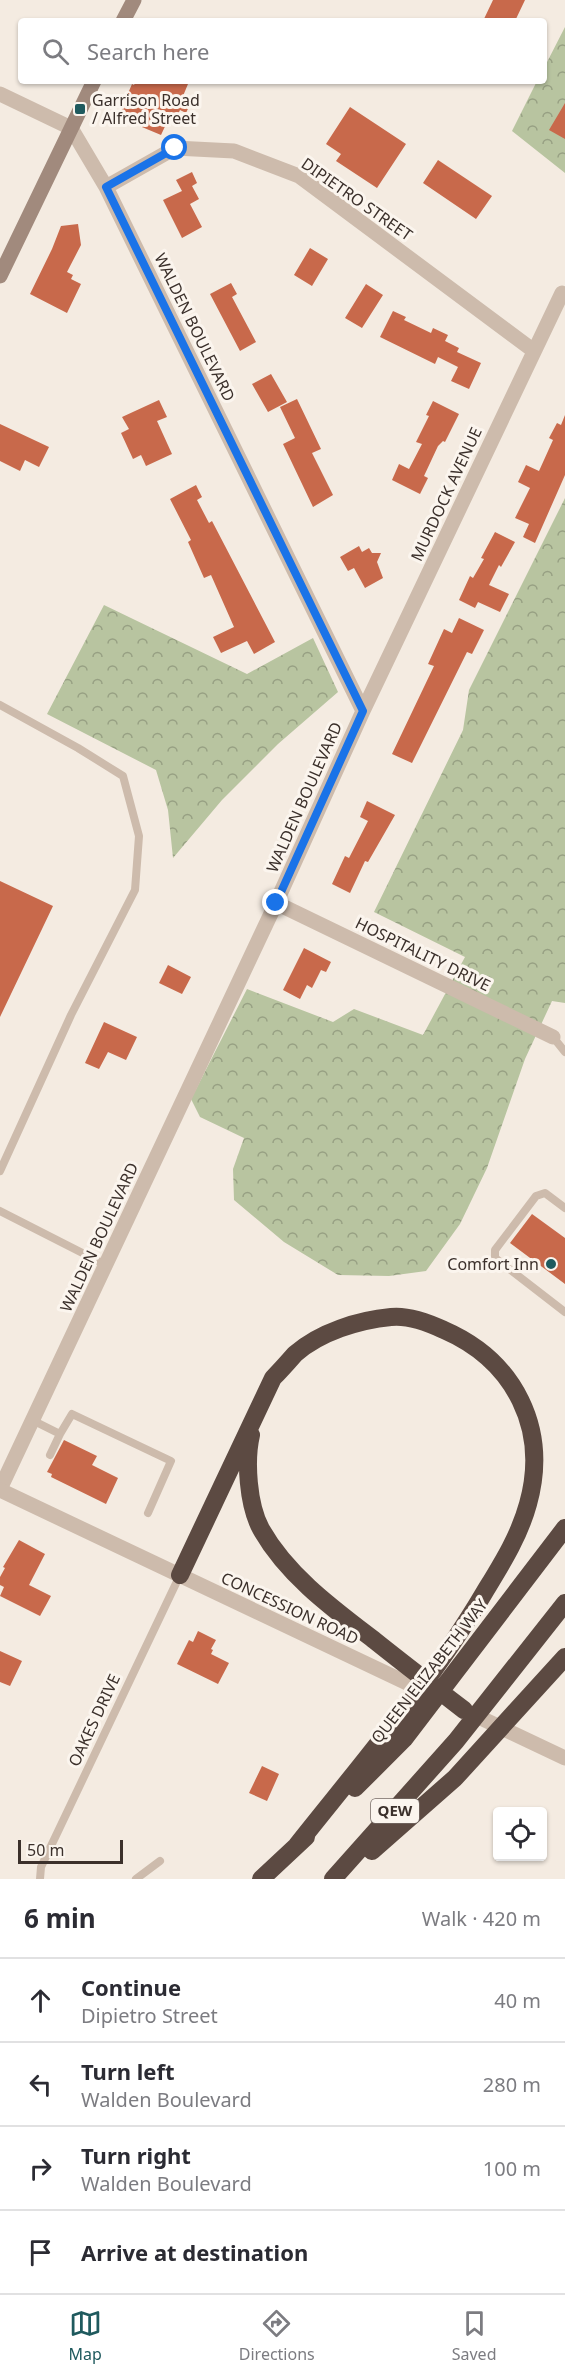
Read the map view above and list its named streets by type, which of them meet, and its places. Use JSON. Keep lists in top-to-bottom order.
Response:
{
  "streets": {
    "highway": ["QUEEN ELIZABETH WAY", "QEW"],
    "street": [
      "DIPIETRO STREET",
      "WALDEN BOULEVARD",
      "MURDOCK AVENUE",
      "HOSPITALITY DRIVE",
      "CONCESSION ROAD"
    ],
    "lane": ["OAKES DRIVE"]
  },
  "crossings": [
    ["DIPIETRO STREET", "WALDEN BOULEVARD"],
    ["DIPIETRO STREET", "MURDOCK AVENUE"],
    ["WALDEN BOULEVARD", "MURDOCK AVENUE"],
    ["WALDEN BOULEVARD", "HOSPITALITY DRIVE"],
    ["WALDEN BOULEVARD", "CONCESSION ROAD"],
    ["CONCESSION ROAD", "OAKES DRIVE"]
  ],
  "places": {
    "transit": ["Garrison Road / Alfred Street"],
    "other": ["Comfort Inn"]
  },
  "scale_bar": "50 m",
  "page": {
    "search": "Search here",
    "scale": "50 m",
    "heading": ["6 min", "Walk · 420 m"],
    "list": [
      ["Continue", "Dipietro Street", "40 m"],
      ["Turn left", "Walden Boulevard", "280 m"],
      ["Turn right", "Walden Boulevard", "100 m"],
      "Arrive at destination"
    ],
    "nav": ["Map", "Directions", "Saved"]
  }
}
